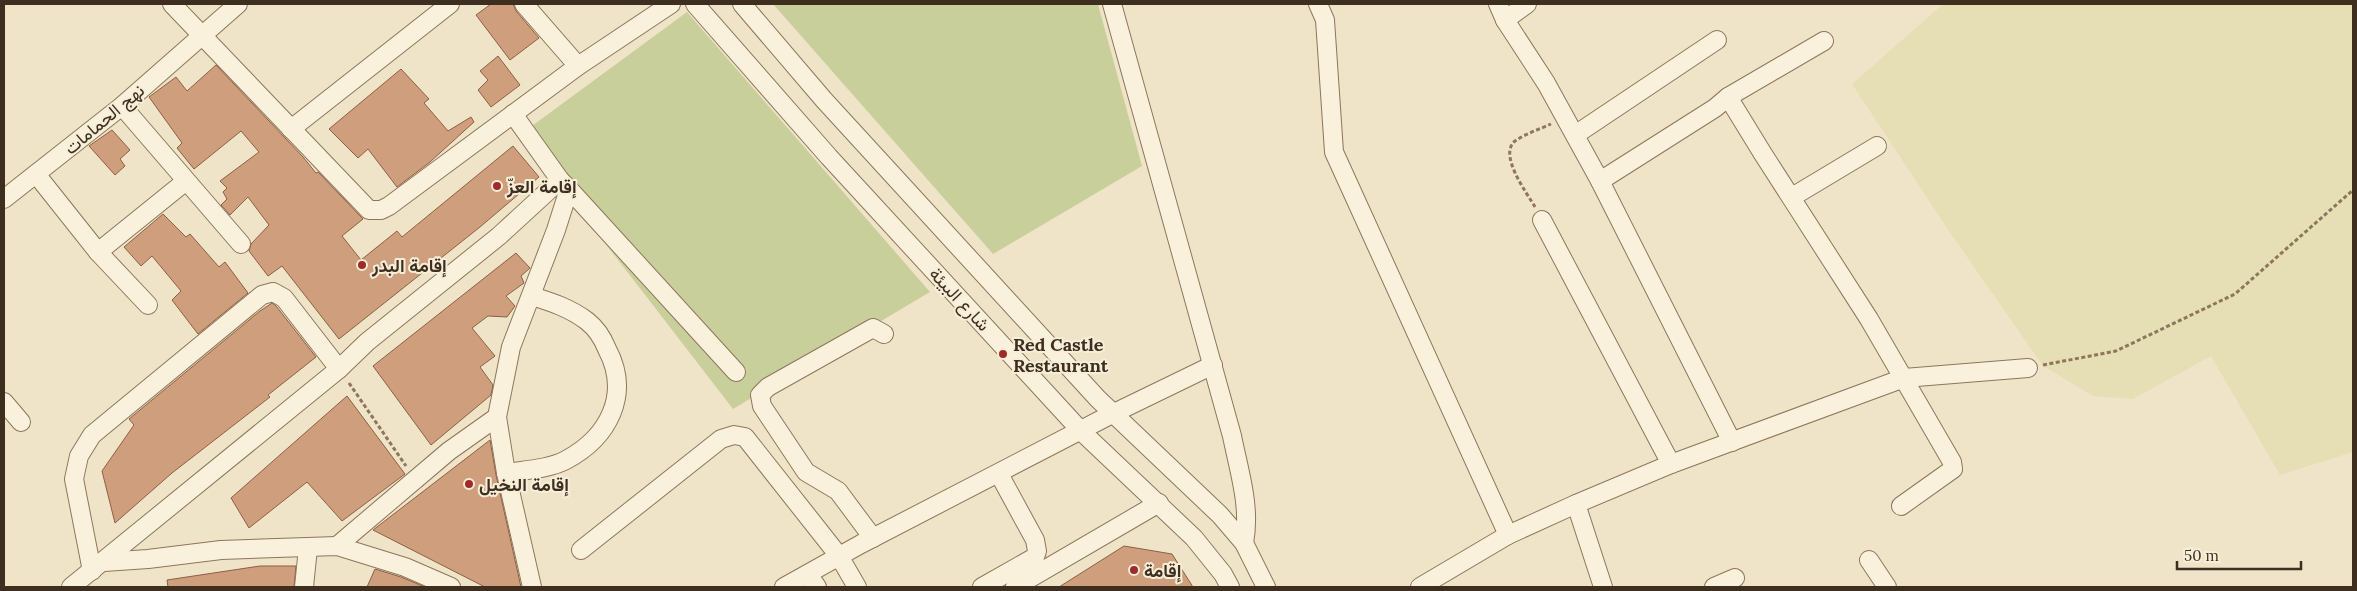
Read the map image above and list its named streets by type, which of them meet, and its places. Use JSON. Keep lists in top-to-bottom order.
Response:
{
  "streets": {
    "street": ["نهج الحمامات", "شارع البيئة"]
  },
  "places": [
    "إقامة العزّ",
    "إقامة البدر",
    "Red Castle Restaurant",
    "إقامة النخيل",
    "إقامة"
  ],
  "scale_bar": "50 m"
}
